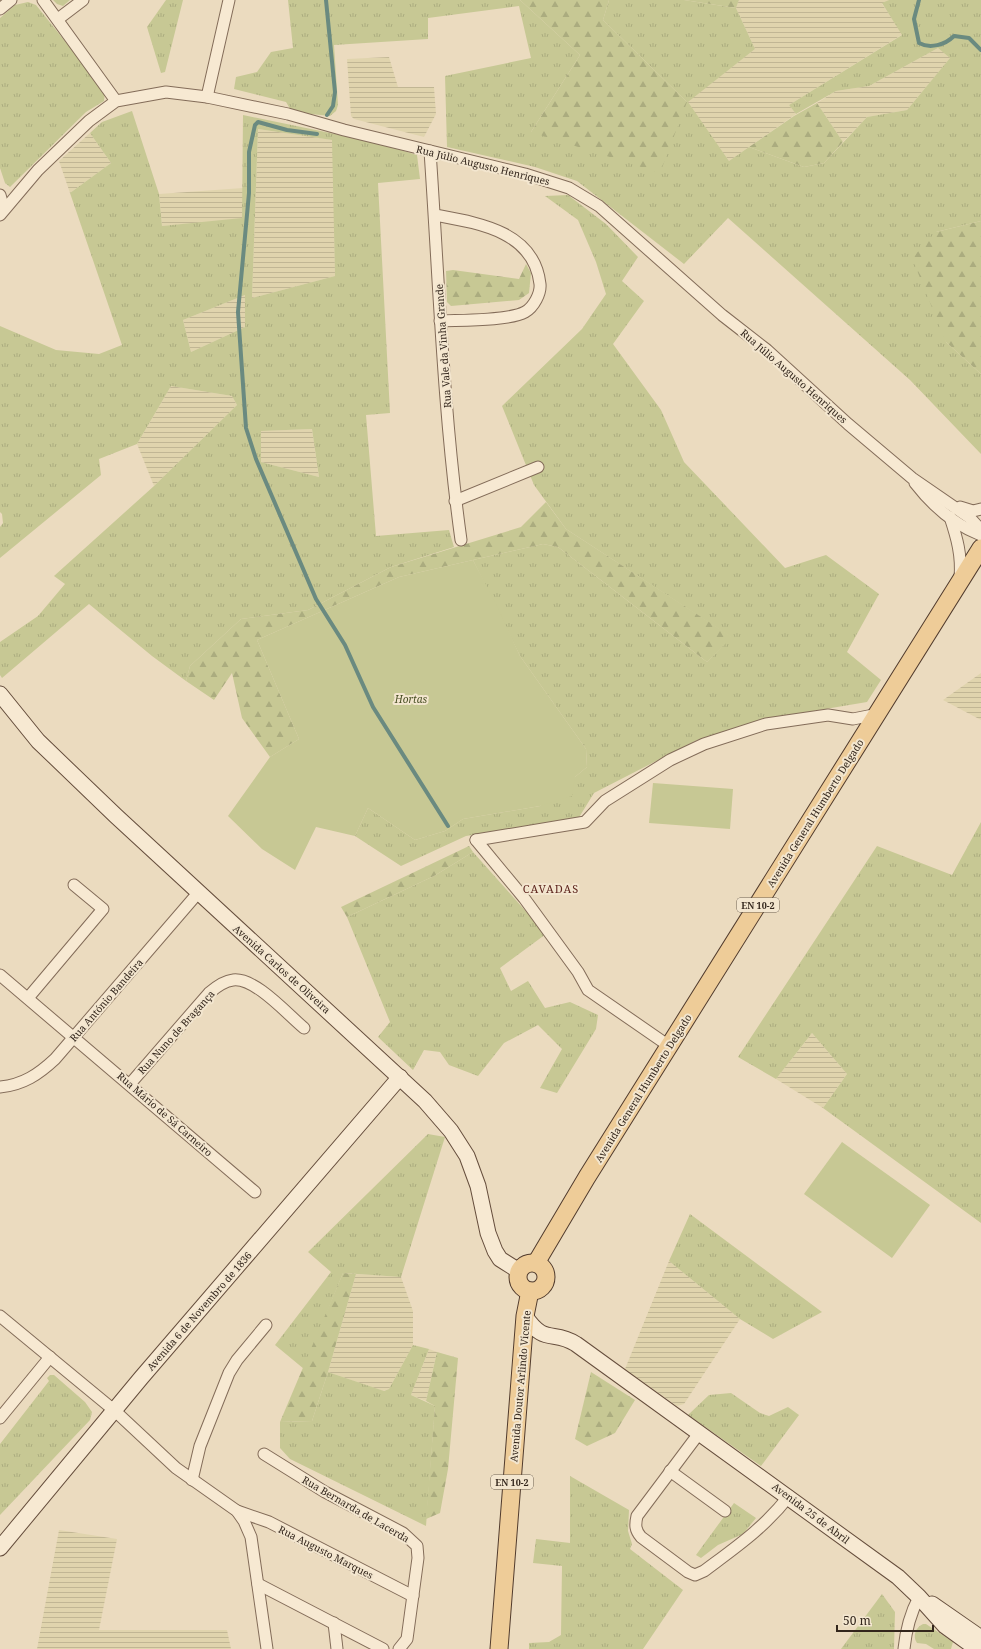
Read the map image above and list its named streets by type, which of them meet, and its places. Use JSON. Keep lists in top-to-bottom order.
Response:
{
  "streets": {
    "main road": [
      "Avenida General Humberto Delgado",
      "EN 10-2",
      "Avenida Carlos de Oliveira",
      "Avenida 6 de Novembro de 1836",
      "Avenida Doutor Arlindo Vicente",
      "Avenida 25 de Abril"
    ],
    "street": [
      "Rua Júlio Augusto Henriques",
      "Rua Vale da Vinha Grande",
      "Rua António Bandeira",
      "Rua Nuno de Bragança",
      "Rua Mário de Sá Carneiro",
      "Rua Bernarda de Lacerda",
      "Rua Augusto Marques"
    ]
  },
  "crossings": [
    ["Rua Júlio Augusto Henriques", "Rua Vale da Vinha Grande"],
    ["Avenida General Humberto Delgado", "Avenida Carlos de Oliveira"],
    ["Avenida General Humberto Delgado", "Avenida Doutor Arlindo Vicente"],
    ["Avenida Carlos de Oliveira", "Rua António Bandeira"],
    ["Avenida Carlos de Oliveira", "Avenida 6 de Novembro de 1836"],
    ["Avenida Carlos de Oliveira", "Avenida Doutor Arlindo Vicente"],
    ["Rua António Bandeira", "Rua Mário de Sá Carneiro"],
    ["Rua Nuno de Bragança", "Rua Mário de Sá Carneiro"],
    ["Avenida Doutor Arlindo Vicente", "Avenida 25 de Abril"],
    ["Rua Bernarda de Lacerda", "Rua Augusto Marques"]
  ],
  "districts": ["CAVADAS"],
  "parks": ["Hortas"],
  "scale_bar": "50 m"
}
